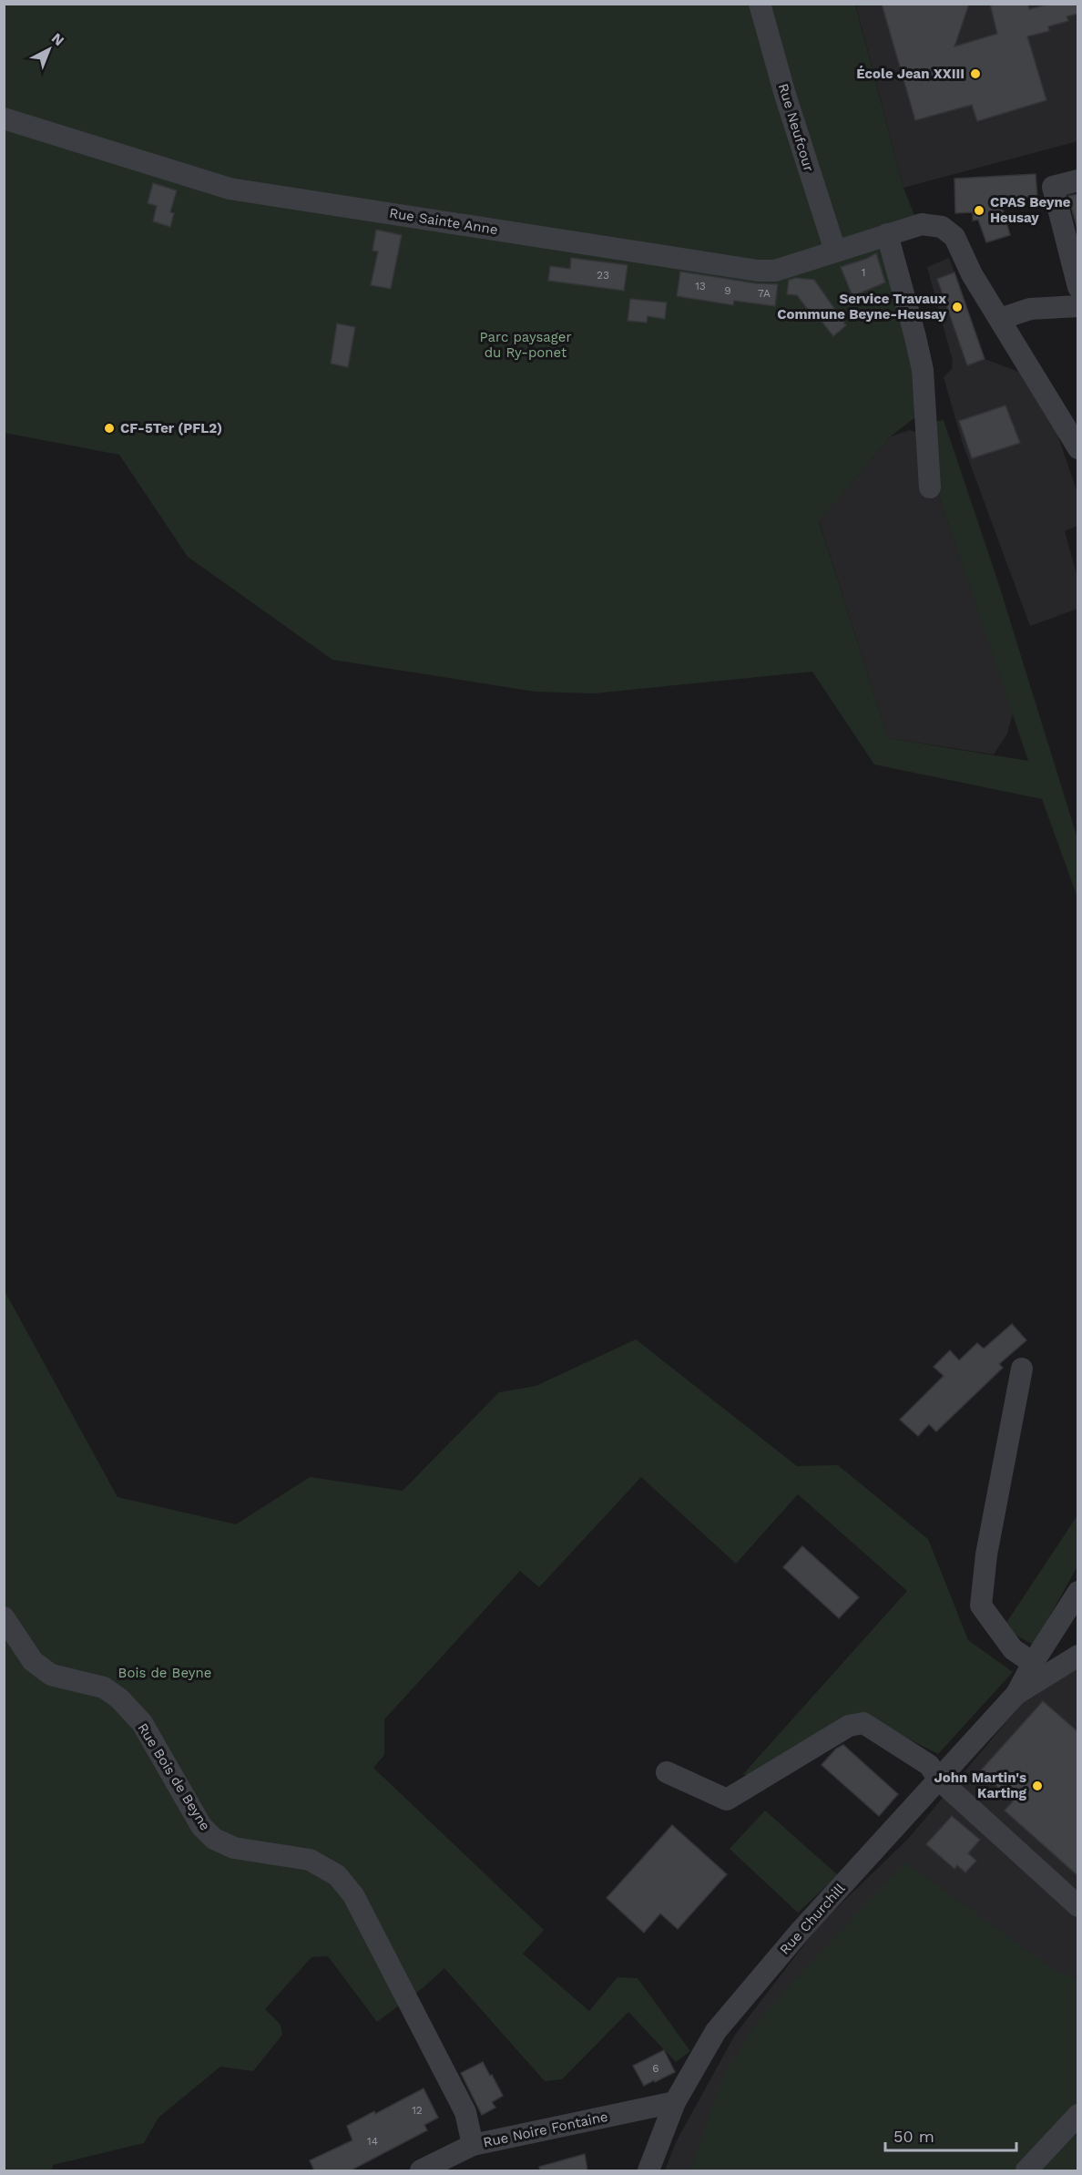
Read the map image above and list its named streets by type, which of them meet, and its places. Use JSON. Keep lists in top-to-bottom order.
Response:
{
  "streets": {
    "street": [
      "Rue Neufcour",
      "Rue Sainte Anne",
      "Rue Bois de Beyne",
      "Rue Churchill",
      "Rue Noire Fontaine"
    ]
  },
  "crossings": [
    ["Rue Neufcour", "Rue Sainte Anne"],
    ["Rue Bois de Beyne", "Rue Noire Fontaine"],
    ["Rue Churchill", "Rue Noire Fontaine"]
  ],
  "parks": ["Parc paysager du Ry-ponet", "Bois de Beyne"],
  "places": [
    "École Jean XXIII",
    "CPAS Beyne Heusay",
    "Service Travaux Commune Beyne-Heusay",
    "CF-5Ter (PFL2)",
    "John Martin's Karting"
  ],
  "house_numbers": [
    "1",
    "23",
    "13",
    "9",
    "7A",
    "6",
    "12",
    "14"
  ],
  "scale_bar": "50 m",
  "north": "top right"
}
